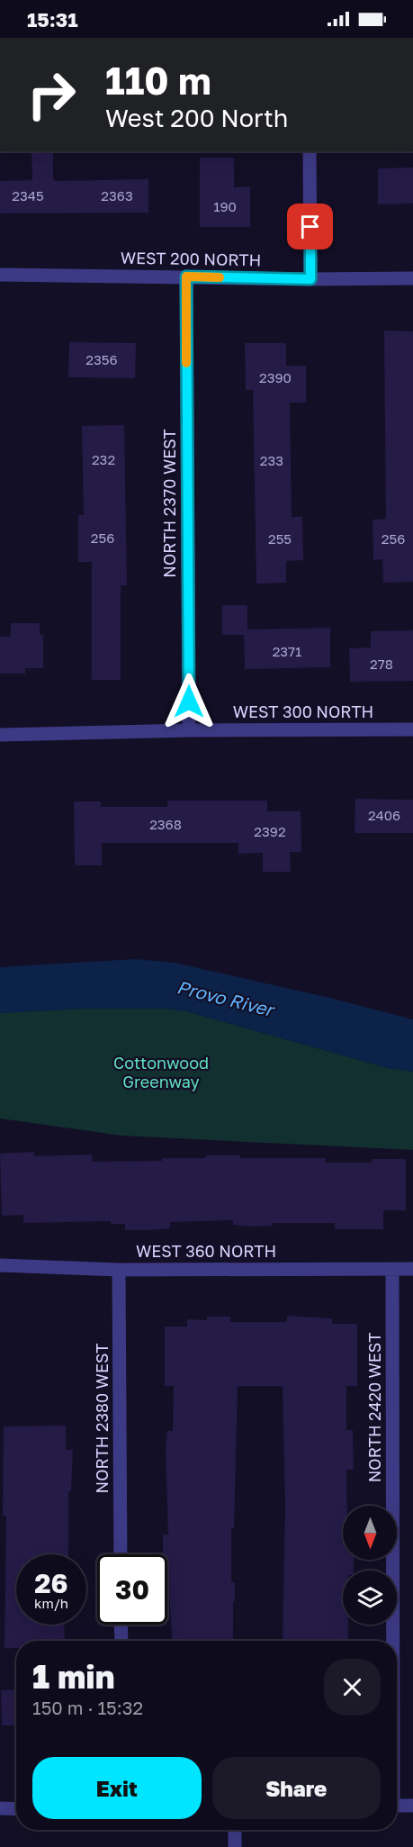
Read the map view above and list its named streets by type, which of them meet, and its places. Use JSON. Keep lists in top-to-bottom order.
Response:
{
  "streets": {
    "street": [
      "WEST 200 NORTH",
      "NORTH 2370 WEST",
      "WEST 300 NORTH",
      "WEST 360 NORTH",
      "NORTH 2420 WEST",
      "NORTH 2380 WEST"
    ]
  },
  "crossings": [
    ["WEST 200 NORTH", "NORTH 2370 WEST"],
    ["NORTH 2370 WEST", "WEST 300 NORTH"],
    ["WEST 360 NORTH", "NORTH 2420 WEST"],
    ["WEST 360 NORTH", "NORTH 2380 WEST"]
  ],
  "water": ["Provo River"],
  "parks": ["Cottonwood Greenway"],
  "house_numbers": [
    "2345",
    "2363",
    "190",
    "2356",
    "2390",
    "232",
    "233",
    "256",
    "255",
    "256",
    "2371",
    "278",
    "2406",
    "2368",
    "2392"
  ],
  "north": "bottom",
  "page": {
    "status": "15:31",
    "turn": ["110 m", "West 200 North"],
    "speed": "26 km/h",
    "limit": "30",
    "heading": ["1 min", "150 m · 15:32"],
    "buttons": ["Exit", "Share"]
  }
}
